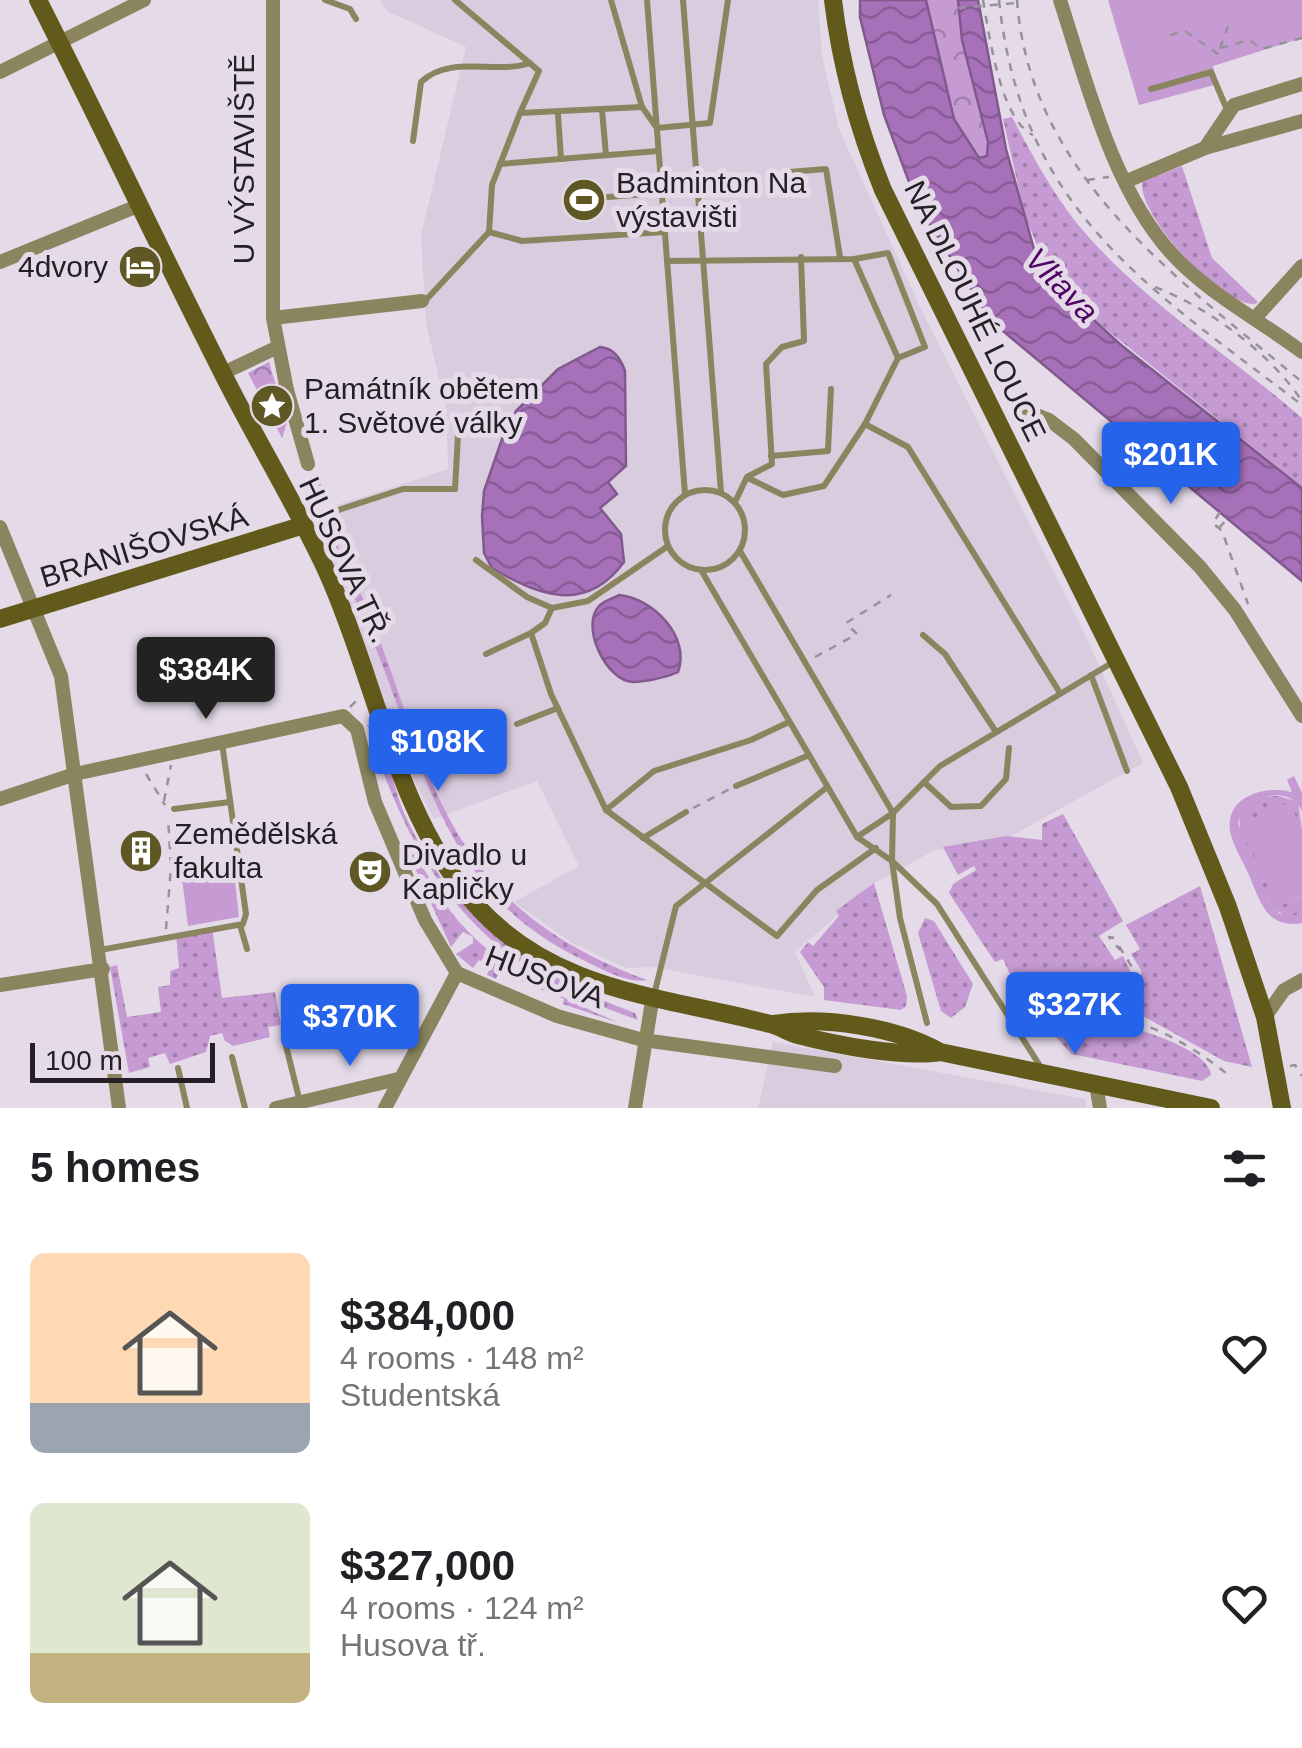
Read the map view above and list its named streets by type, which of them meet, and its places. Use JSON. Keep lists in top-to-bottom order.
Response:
{
  "streets": {
    "street": [
      "U VÝSTAVIŠTĚ",
      "NA DLOUHÉ LOUCE",
      "BRANIŠOVSKÁ",
      "HUSOVA TŘ.",
      "HUSOVA"
    ]
  },
  "crossings": [
    ["BRANIŠOVSKÁ", "HUSOVA TŘ."]
  ],
  "water": ["Vltava"],
  "places": {
    "sports": ["Badminton Na výstavišti"],
    "hotel": ["4dvory"],
    "place": ["Památník obětem 1. Světové války"],
    "building": ["Zemědělská fakulta"],
    "theatre": ["Divadlo u Kapličky"]
  },
  "scale_bar": "100 m",
  "page": {
    "price": [
      "$201K",
      "$384K",
      "$108K",
      "$327K",
      "$370K"
    ],
    "scale": "100 m",
    "heading": "5 homes",
    "list": [
      {
        "name": "$384,000",
        "note": "4 rooms · 148 m² · Studentská"
      },
      {
        "name": "$327,000",
        "note": "4 rooms · 124 m² · Husova tř."
      }
    ]
  }
}
